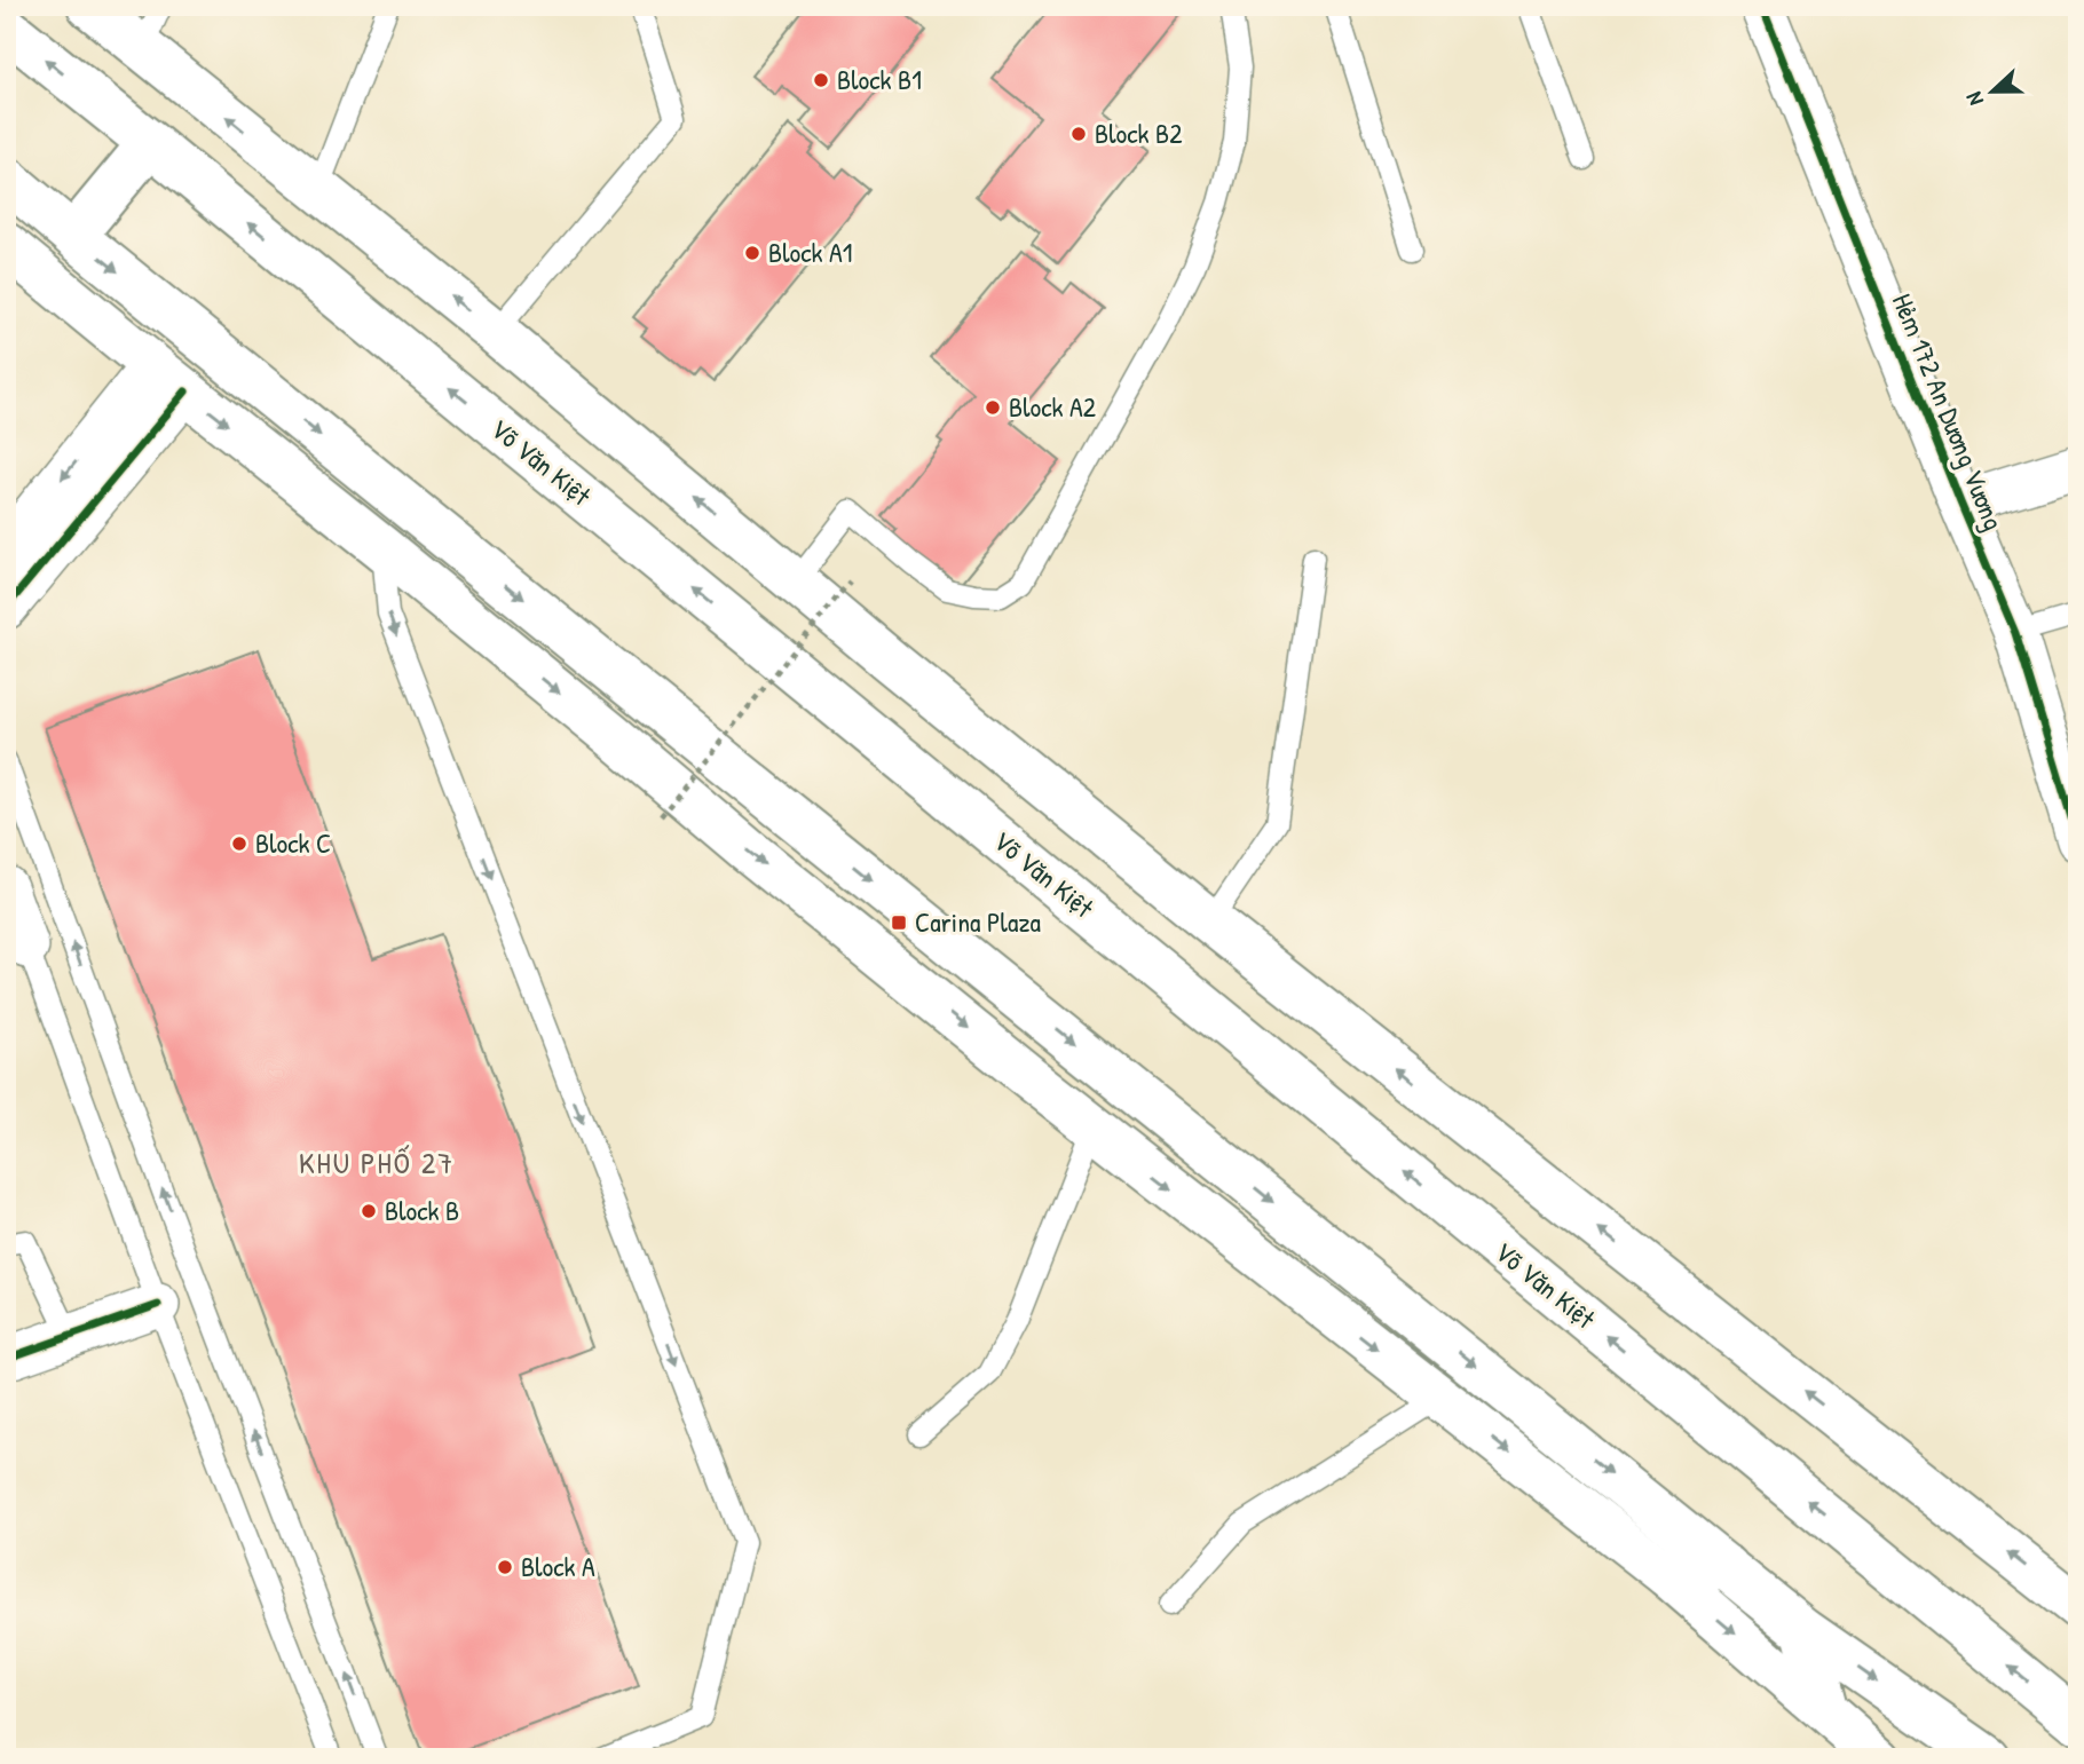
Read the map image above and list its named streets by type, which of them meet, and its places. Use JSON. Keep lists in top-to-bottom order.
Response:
{
  "streets": {
    "main road": ["Võ Văn Kiệt"],
    "street": ["Hẻm 172 An Dương Vương"]
  },
  "districts": ["KHU PHỐ 27"],
  "places": {
    "other": [
      "Block B1",
      "Block B2",
      "Block A1",
      "Block A2",
      "Block C",
      "Block B",
      "Block A"
    ],
    "transit": ["Carina Plaza"]
  },
  "north": "left"
}
